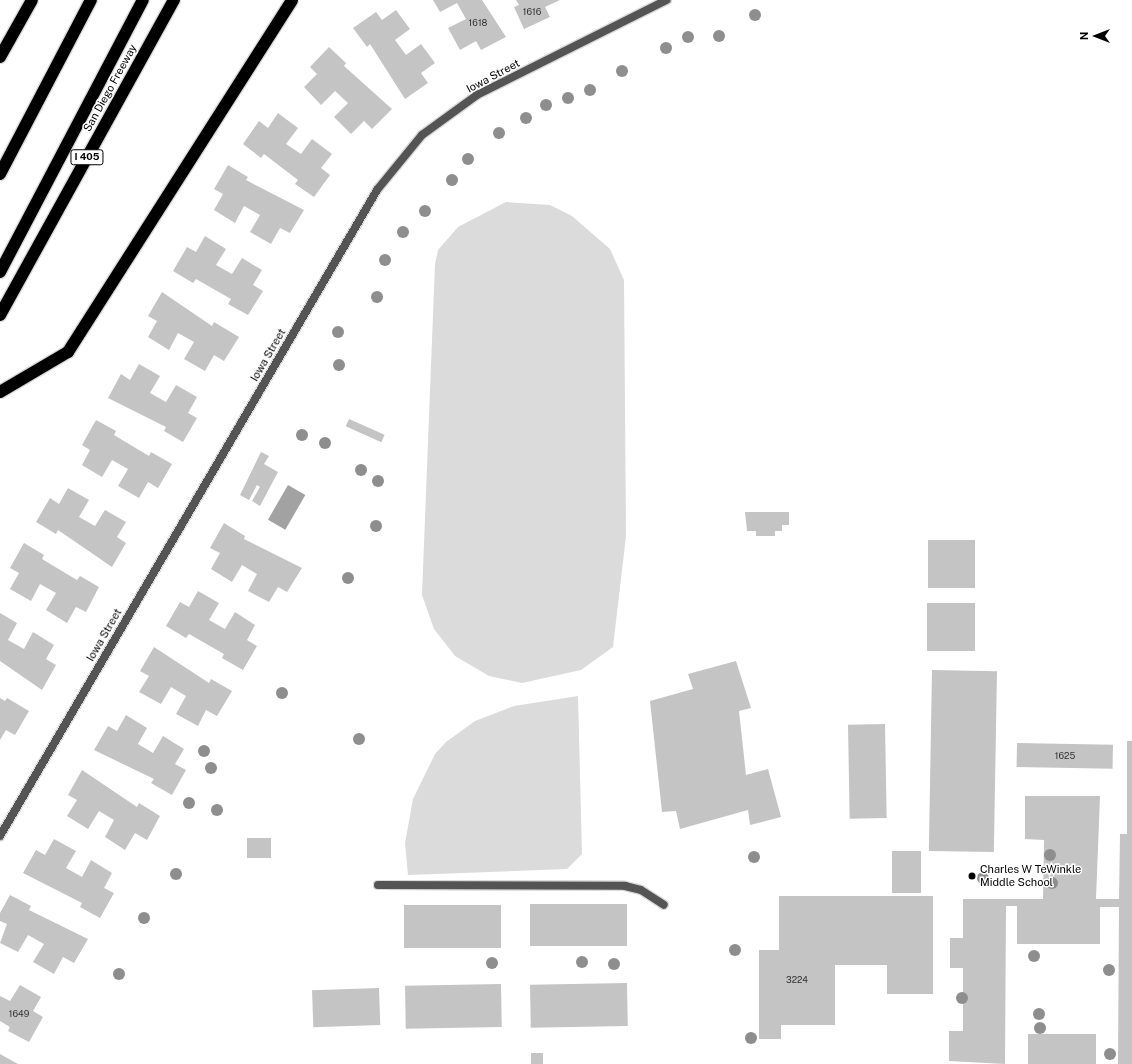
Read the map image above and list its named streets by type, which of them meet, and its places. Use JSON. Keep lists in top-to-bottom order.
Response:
{
  "streets": {
    "highway": ["San Diego Freeway", "I 405"],
    "street": ["Iowa Street"]
  },
  "places": ["Charles W TeWinkle Middle School"],
  "house_numbers": [
    "1616",
    "1618",
    "1625",
    "3224",
    "1649"
  ],
  "north": "left"
}
